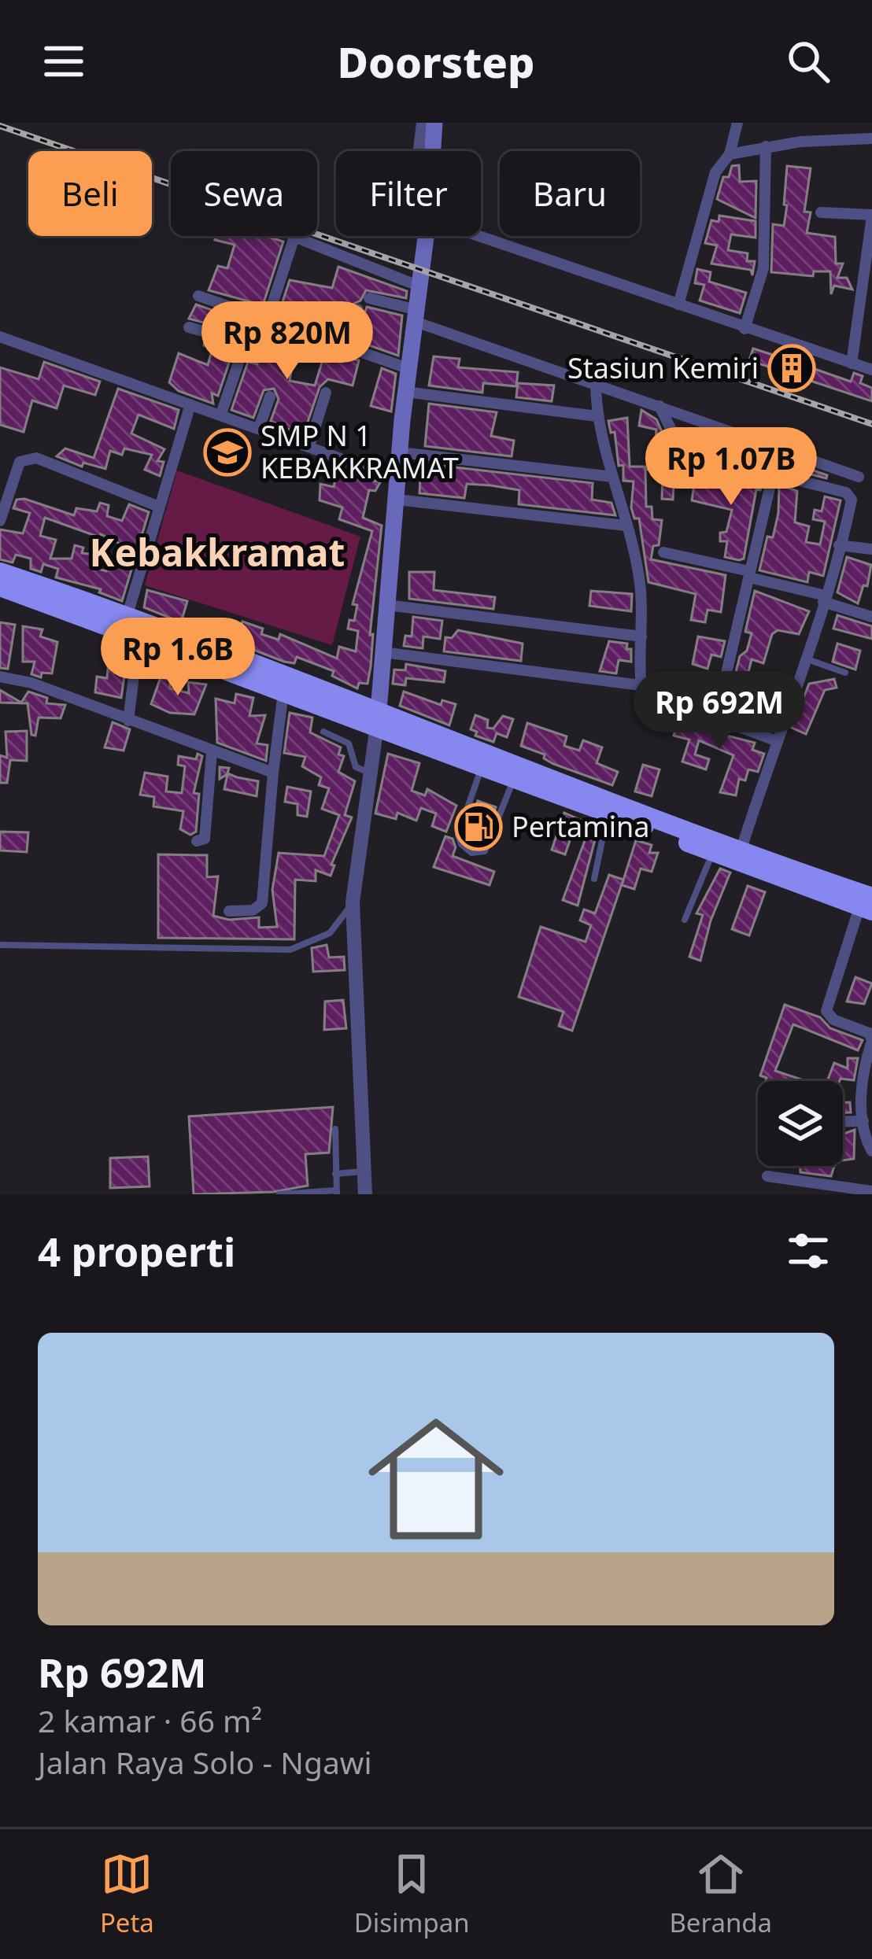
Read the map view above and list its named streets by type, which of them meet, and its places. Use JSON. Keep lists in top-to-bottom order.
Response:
{
  "districts": ["Kebakkramat"],
  "places": {
    "building": ["Stasiun Kemiri"],
    "school or university": ["SMP N 1 KEBAKKRAMAT"],
    "fuel station": ["Pertamina"]
  },
  "page": {
    "header": "Doorstep",
    "chip": [
      "Beli",
      "Sewa",
      "Filter",
      "Baru"
    ],
    "price": [
      "Rp 820M",
      "Rp 1.07B",
      "Rp 1.6B",
      "Rp 692M"
    ],
    "heading": "4 properti",
    "list": [
      {
        "name": "Rp 692M",
        "note": "2 kamar · 66 m² · Jalan Raya Solo - Ngawi"
      }
    ],
    "tabs": ["Peta", "Disimpan", "Beranda"]
  }
}
